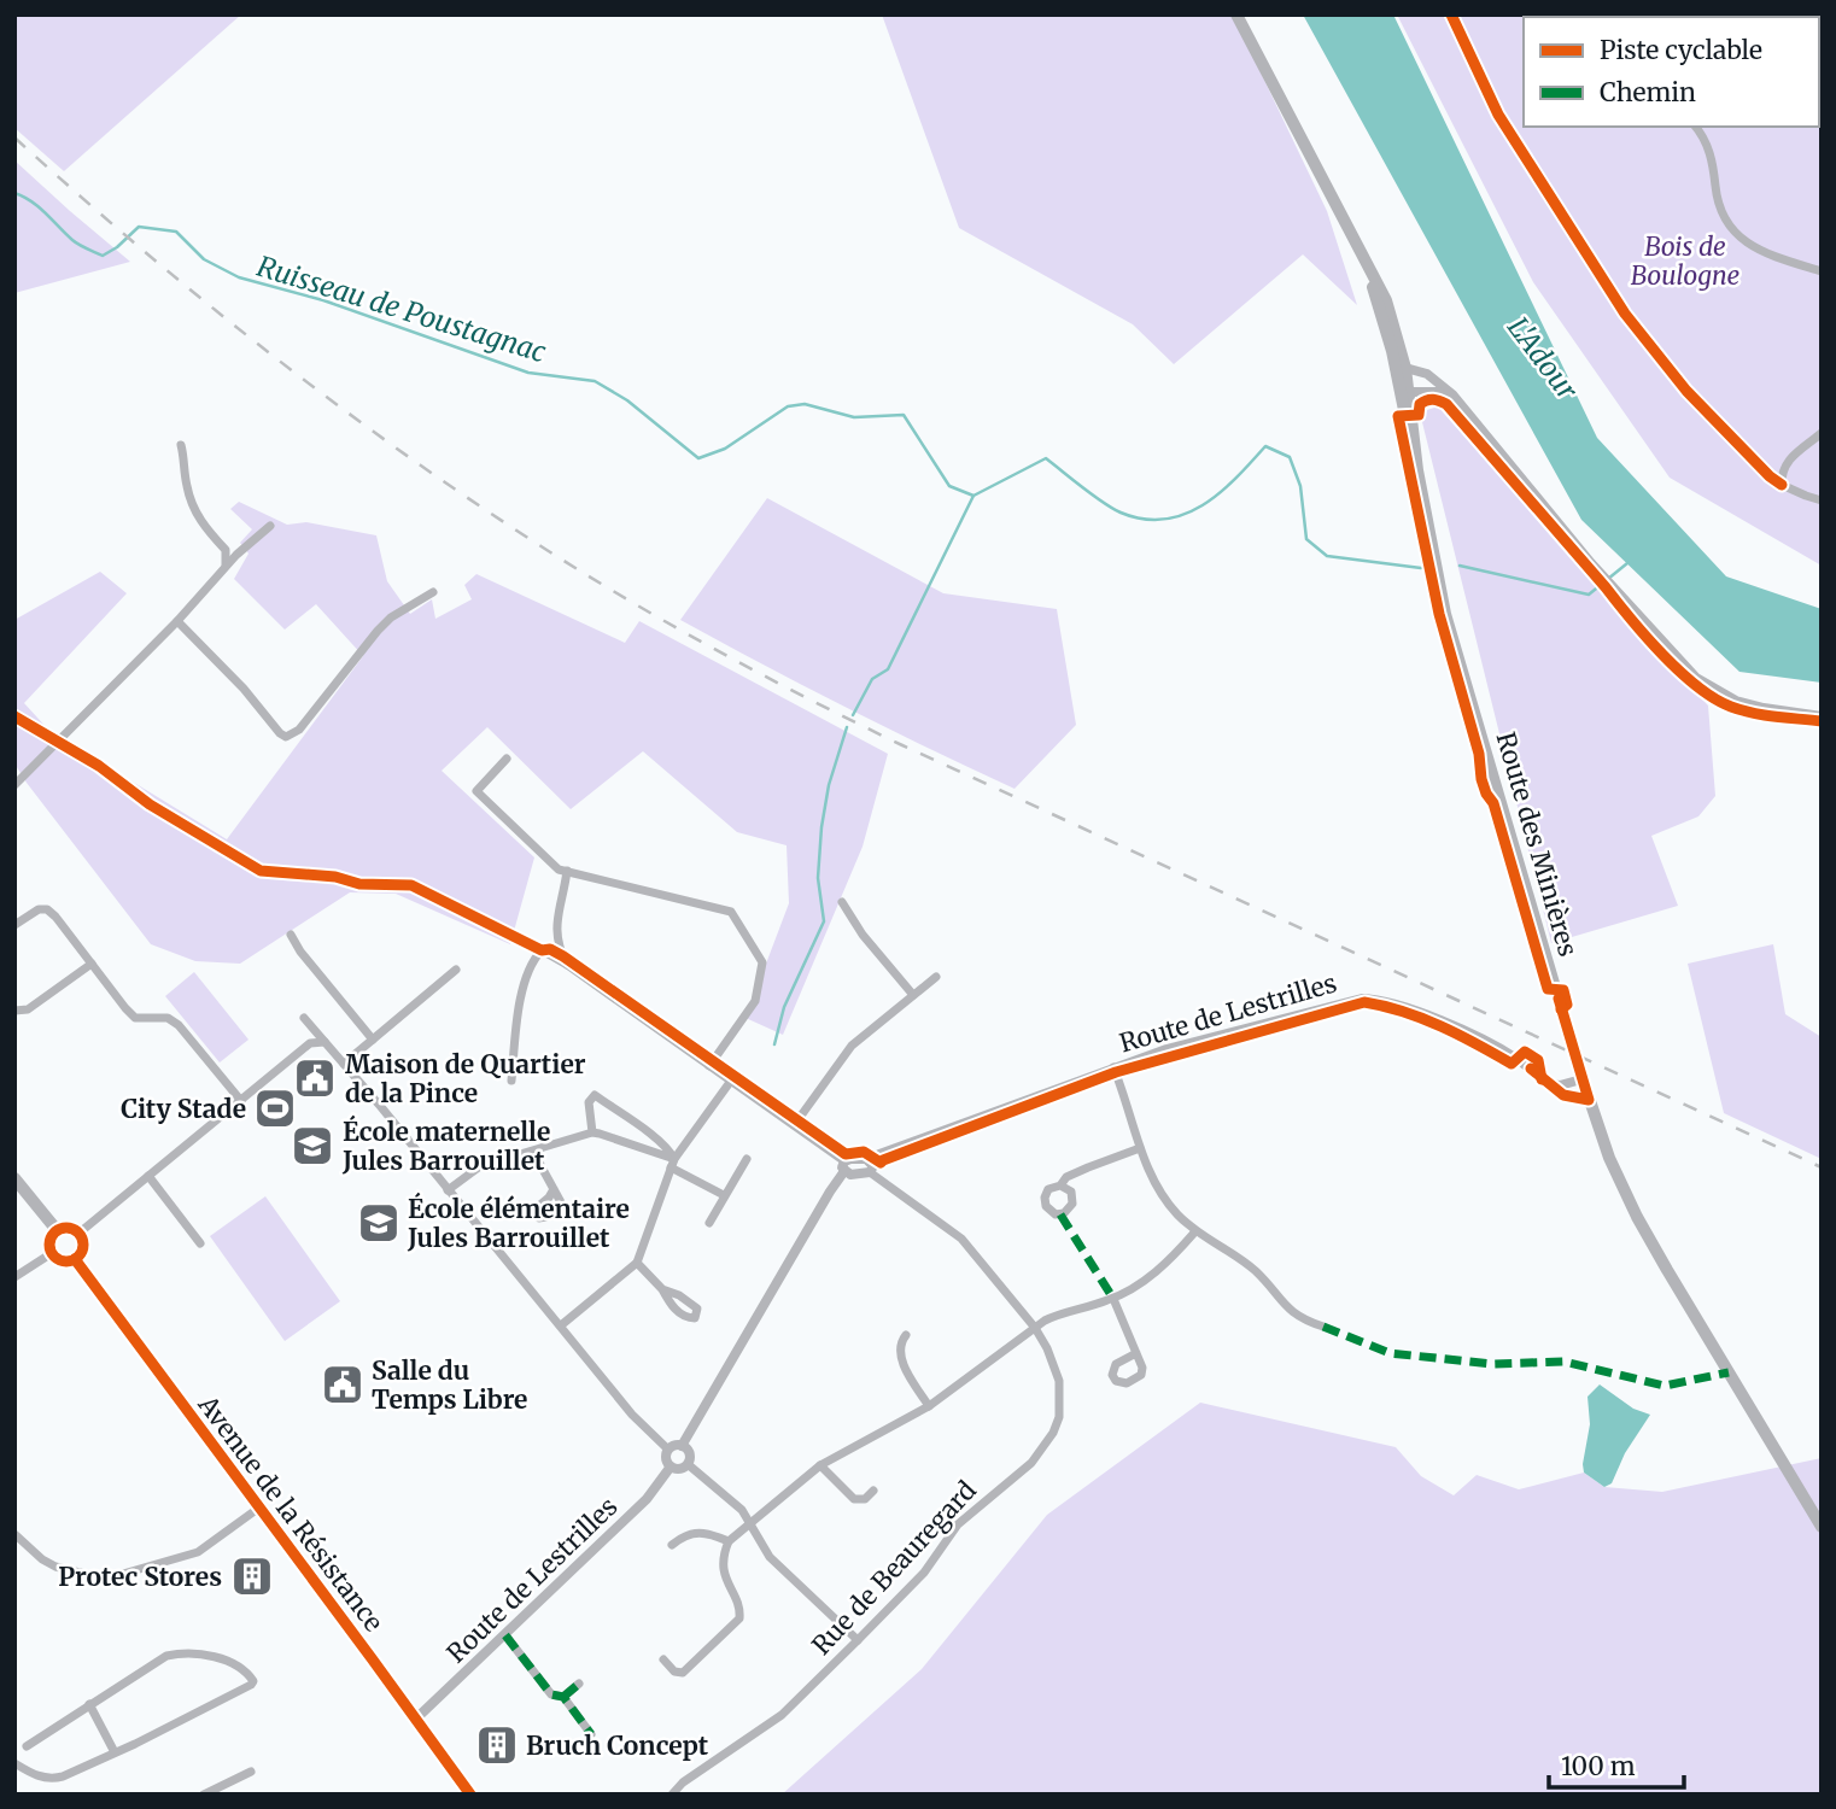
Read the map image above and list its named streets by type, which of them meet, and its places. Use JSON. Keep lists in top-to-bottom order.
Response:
{
  "streets": {
    "main road": ["Route des Minières", "Avenue de la Résistance"],
    "street": ["Route de Lestrilles", "Rue de Beauregard"]
  },
  "crossings": [
    ["Route des Minières", "Route de Lestrilles"],
    ["Route de Lestrilles", "Avenue de la Résistance"],
    ["Route de Lestrilles", "Rue de Beauregard"]
  ],
  "water": ["Ruisseau de Poustagnac", "L'Adour"],
  "parks": ["Bois de Boulogne"],
  "places": {
    "public building": ["Maison de Quartier de la Pince", "Salle du Temps Libre"],
    "sports": ["City Stade"],
    "school or university": ["École maternelle Jules Barrouillet", "École élémentaire Jules Barrouillet"],
    "building": ["Protec Stores", "Bruch Concept"]
  },
  "legend": ["Piste cyclable", "Chemin"],
  "scale_bar": "100 m"
}
